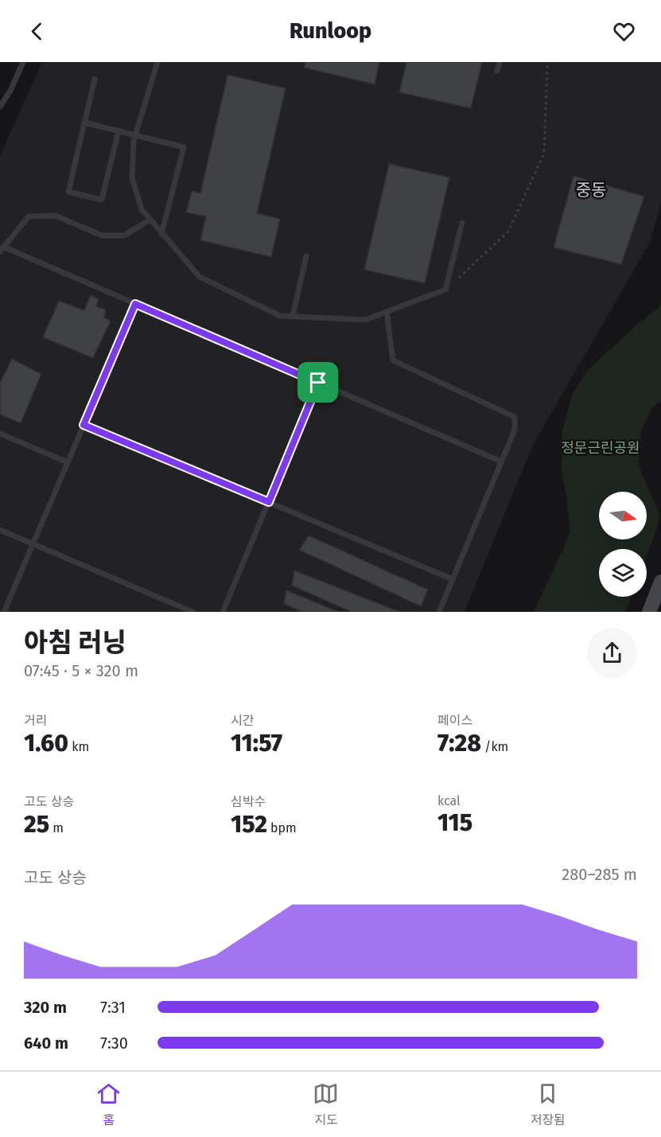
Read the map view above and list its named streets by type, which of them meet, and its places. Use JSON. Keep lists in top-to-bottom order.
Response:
{
  "districts": ["중동"],
  "parks": ["정문근린공원"],
  "north": "right",
  "page": {
    "header": "Runloop",
    "heading": ["아침 러닝", "07:45 · 5 × 320 m"],
    "stats": [
      ["거리", "1.60 km"],
      ["시간", "11:57"],
      ["페이스", "7:28 /km"],
      ["고도 상승", "25 m"],
      ["심박수", "152 bpm"],
      ["kcal", "115"]
    ],
    "chart": ["고도 상승", "280–285 m"],
    "list": [
      {
        "name": "320 m",
        "note": "7:31"
      },
      {
        "name": "640 m",
        "note": "7:30"
      }
    ],
    "tabs": ["홈", "지도", "저장됨"]
  }
}
